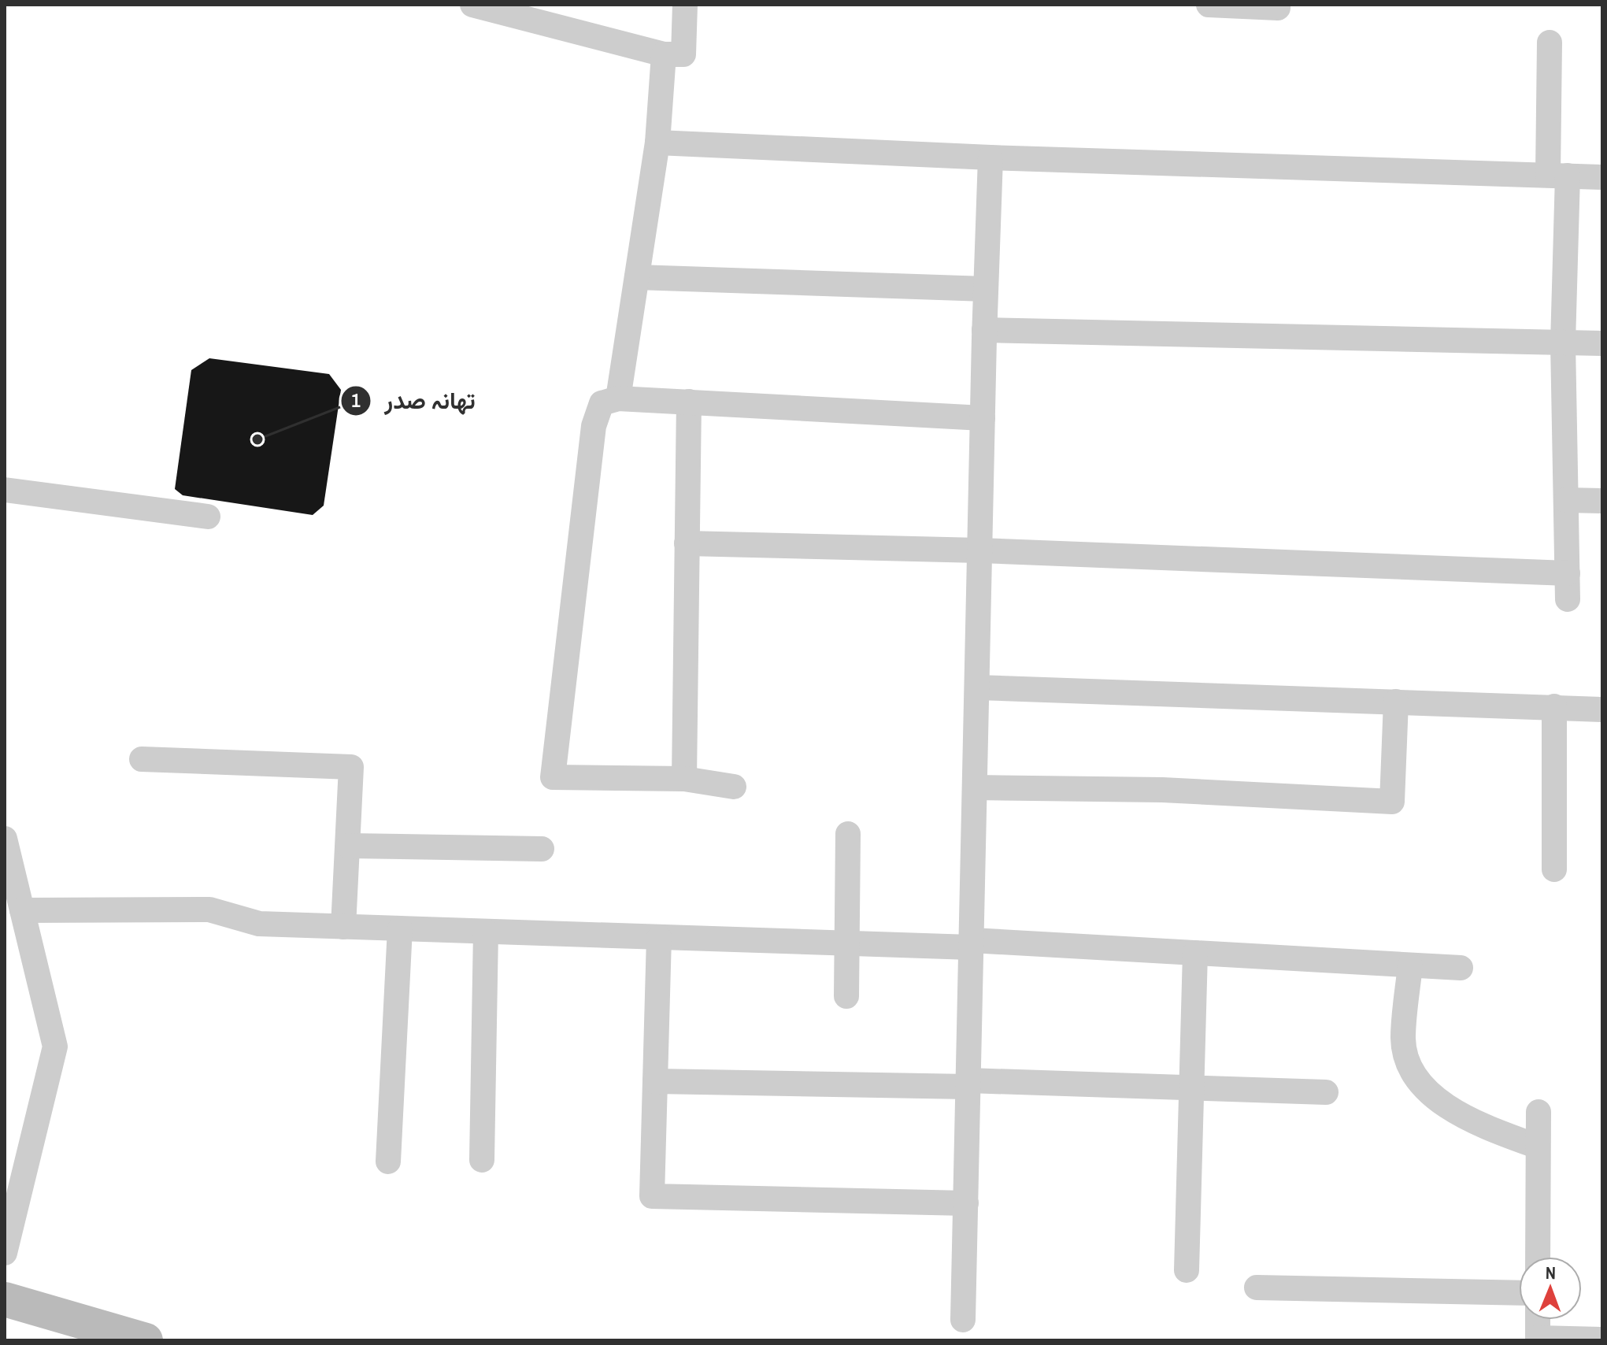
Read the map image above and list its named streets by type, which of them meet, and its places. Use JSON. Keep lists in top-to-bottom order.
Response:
{
  "places": ["تھانہ صدر"],
  "north": "top"
}
